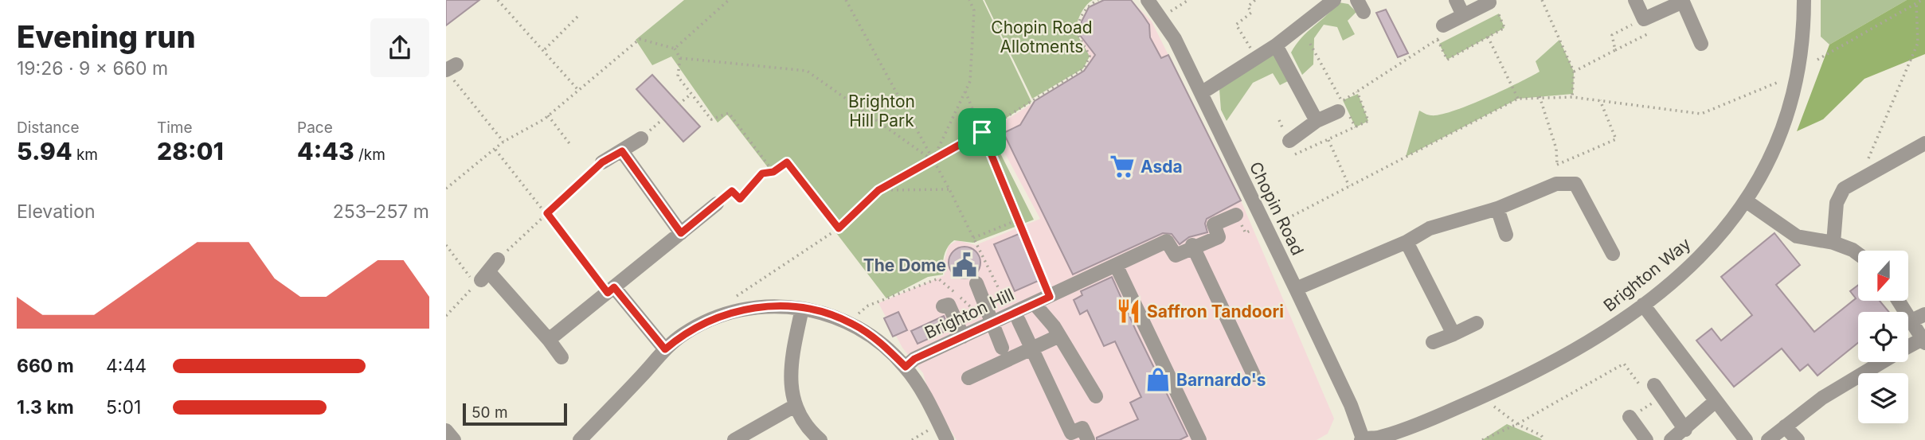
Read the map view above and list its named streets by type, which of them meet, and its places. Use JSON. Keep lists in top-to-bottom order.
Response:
{
  "streets": {
    "street": ["Chopin Road", "Brighton Way", "Brighton Hill"]
  },
  "crossings": [
    ["Chopin Road", "Brighton Way"]
  ],
  "parks": ["Chopin Road Allotments", "Brighton Hill Park"],
  "places": {
    "supermarket": ["Asda"],
    "public building": ["The Dome"],
    "restaurant": ["Saffron Tandoori"],
    "shop": ["Barnardo's"]
  },
  "scale_bar": "50 m",
  "north": "bottom",
  "page": {
    "heading": ["Evening run", "19:26 · 9 × 660 m"],
    "stats": [
      ["Distance", "5.94 km"],
      ["Time", "28:01"],
      ["Pace", "4:43 /km"]
    ],
    "chart": ["Elevation", "253–257 m"],
    "list": [
      {
        "name": "660 m",
        "note": "4:44"
      },
      {
        "name": "1.3 km",
        "note": "5:01"
      }
    ],
    "scale": "50 m"
  }
}
